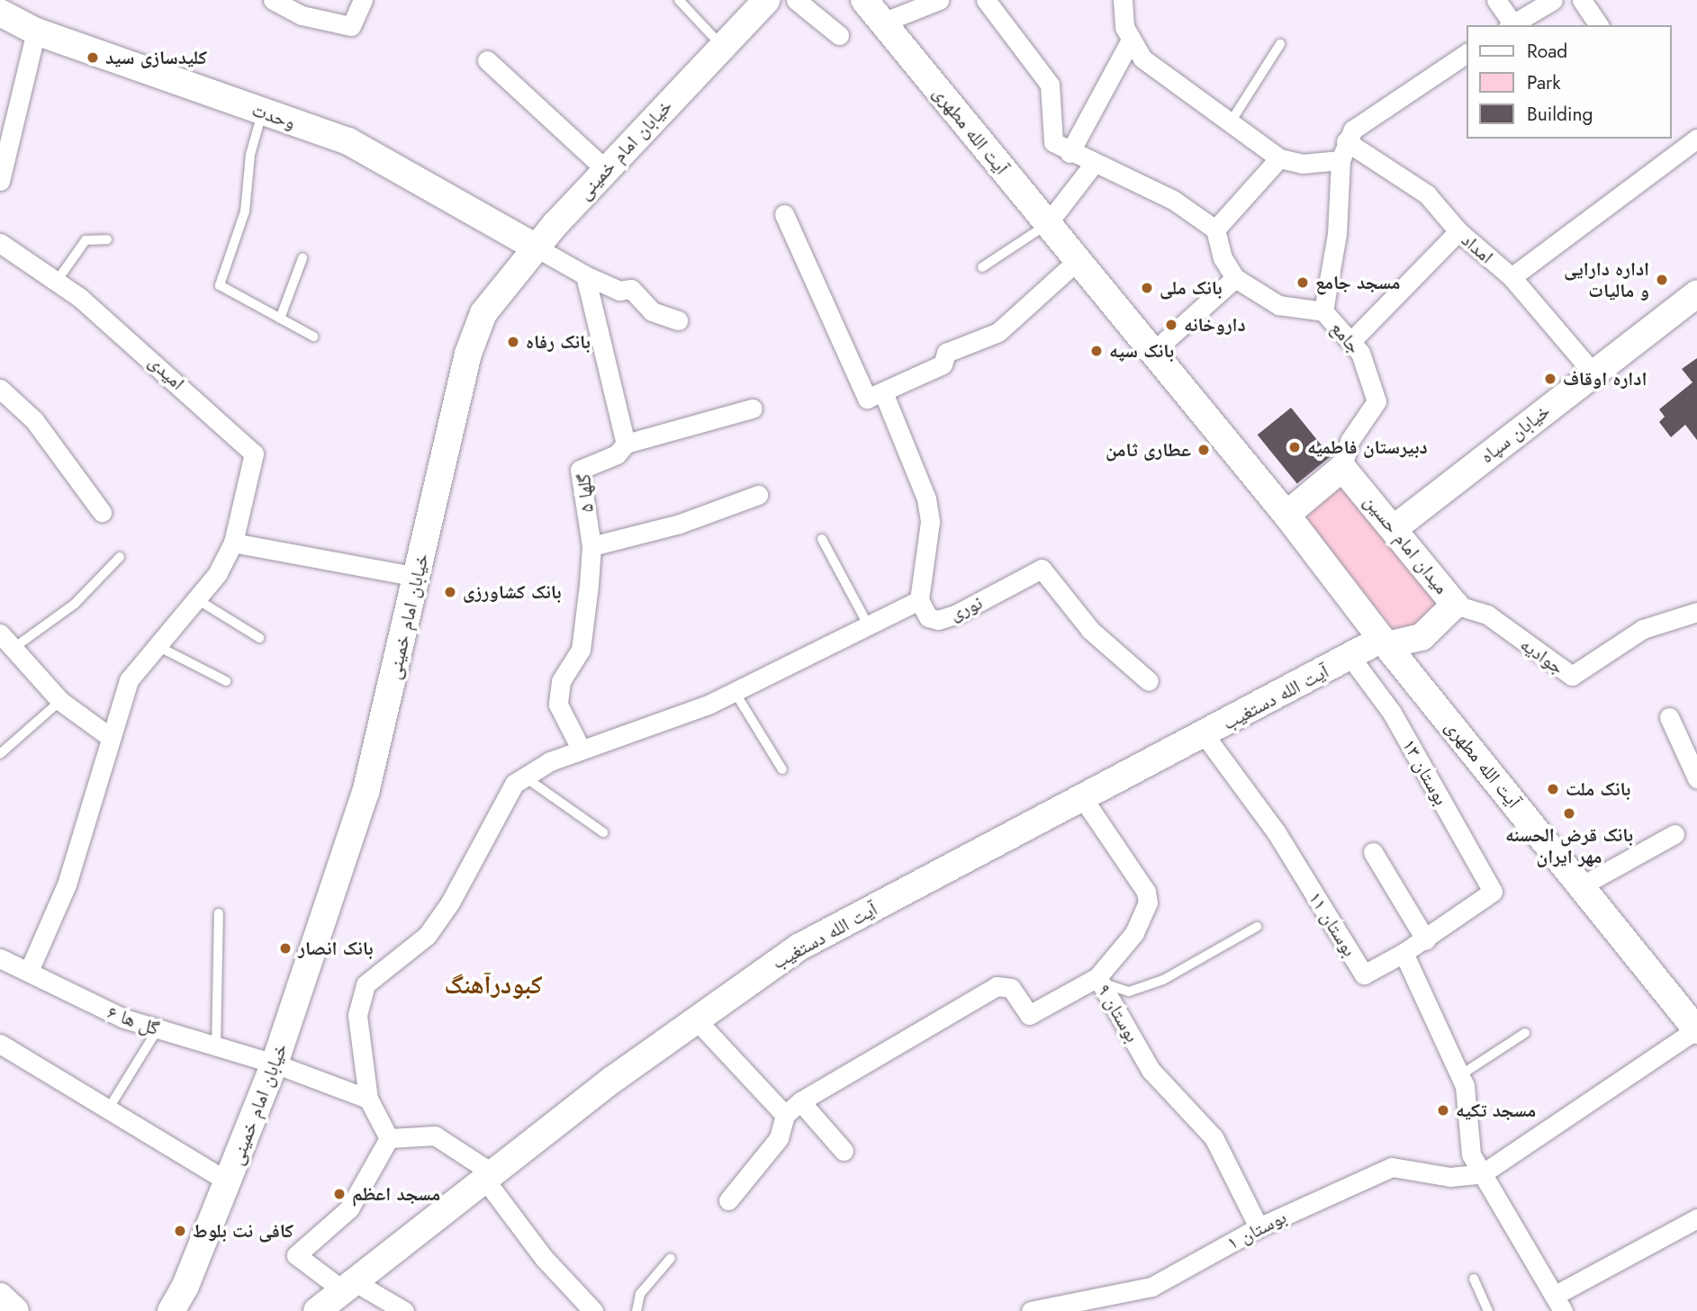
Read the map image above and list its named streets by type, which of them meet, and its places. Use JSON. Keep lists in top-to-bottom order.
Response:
{
  "streets": {
    "main road": [
      "وحدت",
      "آیت الله مطهری",
      "خیابان امام خمینی",
      "خیابان سپاه",
      "میدان امام حسین",
      "آیت الله دستغیب"
    ],
    "street": [
      "امداد",
      "جامع",
      "امیدی",
      "گلها ۵",
      "نوری",
      "جوادیه",
      "بوستان ۱۳",
      "بوستان ۱۱",
      "بوستان ۹",
      "گل ها ۶",
      "بوستان ۱"
    ]
  },
  "crossings": [
    ["وحدت", "خیابان امام خمینی"],
    ["آیت الله مطهری", "میدان امام حسین"],
    ["آیت الله مطهری", "آیت الله دستغیب"],
    ["خیابان امام خمینی", "گل ها ۶"],
    ["امداد", "جامع"],
    ["امداد", "خیابان سپاه"],
    ["جامع", "میدان امام حسین"],
    ["خیابان سپاه", "میدان امام حسین"],
    ["میدان امام حسین", "جوادیه"],
    ["آیت الله دستغیب", "بوستان ۱۳"],
    ["آیت الله دستغیب", "بوستان ۱۱"],
    ["آیت الله دستغیب", "بوستان ۹"],
    ["بوستان ۹", "بوستان ۱"]
  ],
  "districts": ["کبودرآهنگ"],
  "places": [
    "کلیدسازی سید",
    "اداره دارایی و مالیات",
    "مسجد جامع",
    "بانک ملی",
    "داروخانه",
    "بانک رفاه",
    "بانک سپه",
    "اداره اوقاف",
    "دبیرستان فاطمیه",
    "عطاری ثامن",
    "بانک کشاورزی",
    "بانک ملت",
    "بانک قرض الحسنه مهر ایران",
    "بانک انصار",
    "مسجد تکیه",
    "مسجد اعظم",
    "کافی نت بلوط"
  ],
  "legend": ["Road", "Park", "Building"]
}
